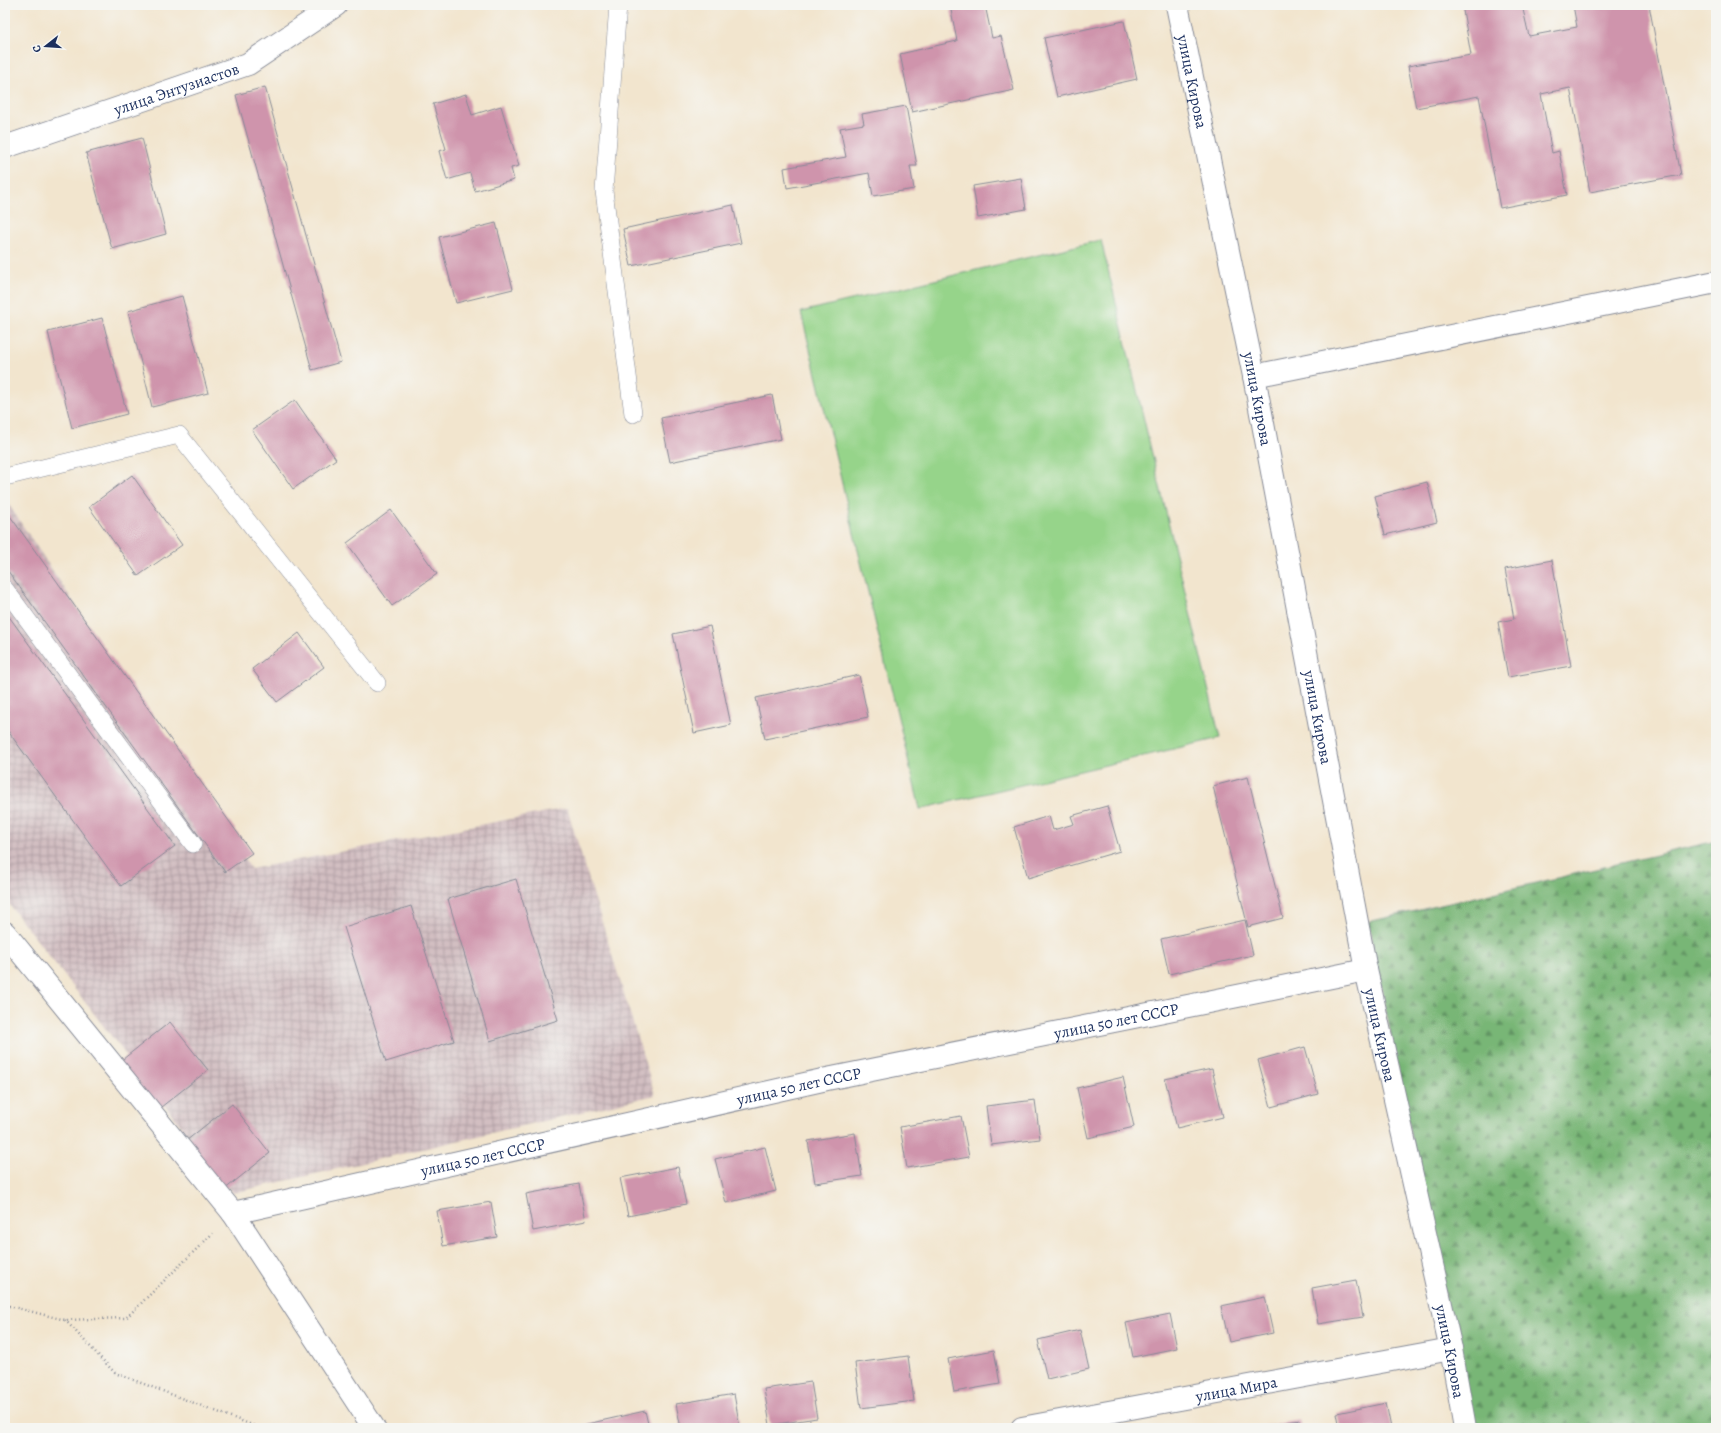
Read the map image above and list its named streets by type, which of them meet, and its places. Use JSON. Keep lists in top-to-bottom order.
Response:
{
  "streets": {
    "street": [
      "улица Кирова",
      "улица Энтузиастов",
      "улица 50 лет СССР",
      "улица Мира"
    ]
  },
  "crossings": [
    ["улица Кирова", "улица 50 лет СССР"],
    ["улица Кирова", "улица Мира"]
  ],
  "north": "left"
}
